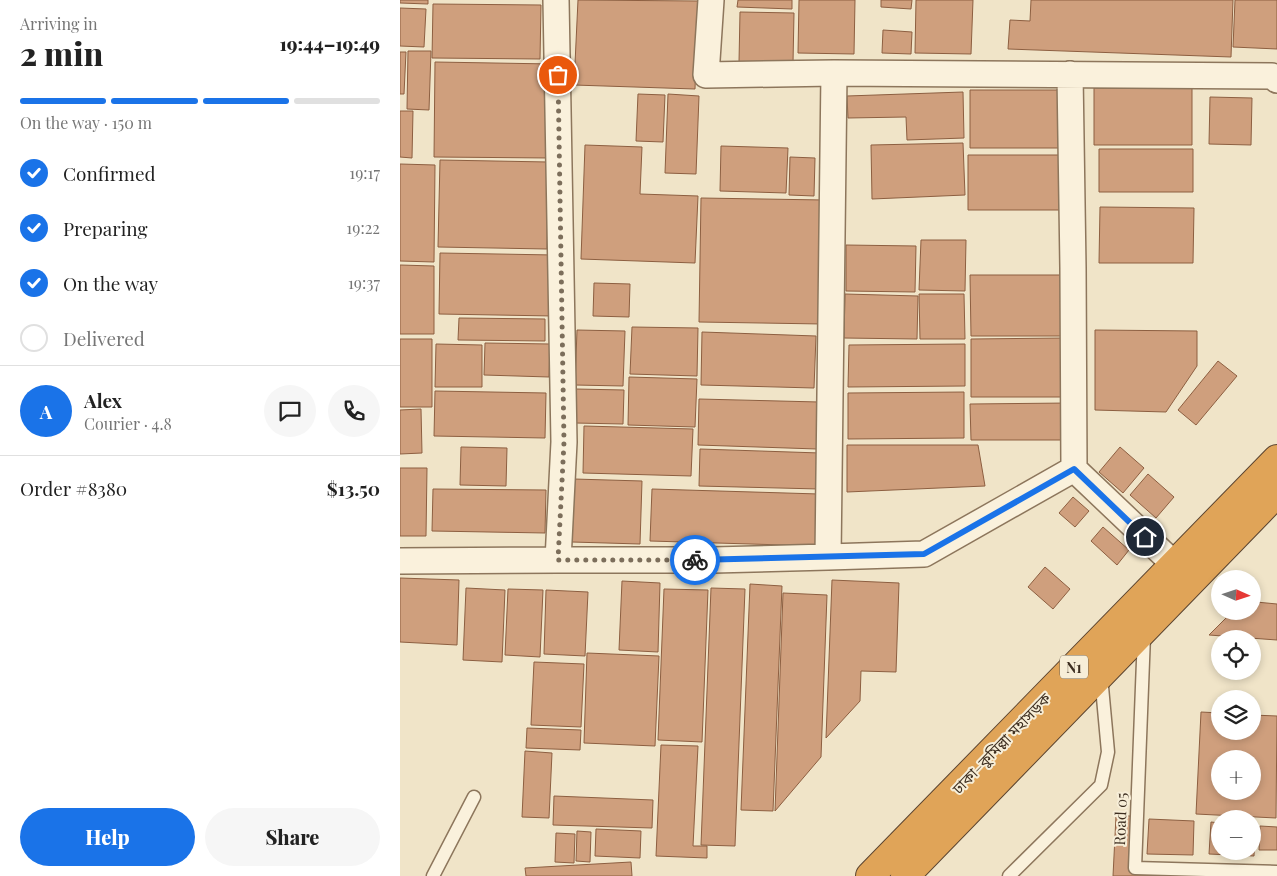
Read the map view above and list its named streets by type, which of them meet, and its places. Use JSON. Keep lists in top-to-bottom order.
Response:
{
  "streets": {
    "highway": ["N1", "ঢাকা–কুমিল্লা মহাসড়ক"],
    "lane": ["Road 05"]
  },
  "crossings": [
    ["ঢাকা–কুমিল্লা মহাসড়ক", "Road 05"]
  ],
  "north": "right",
  "page": {
    "heading": ["2 min", "Arriving in", "19:44–19:49"],
    "panel": [
      "Alex",
      "Courier · 4.8",
      "Order #8380",
      "$13.50"
    ],
    "bar": "On the way · 150 m",
    "list": [
      ["Confirmed", "19:17"],
      ["Preparing", "19:22"],
      ["On the way", "19:37"],
      "Delivered"
    ],
    "round": "A",
    "map_buttons": ["+", "−"],
    "buttons": ["Help", "Share"]
  }
}
